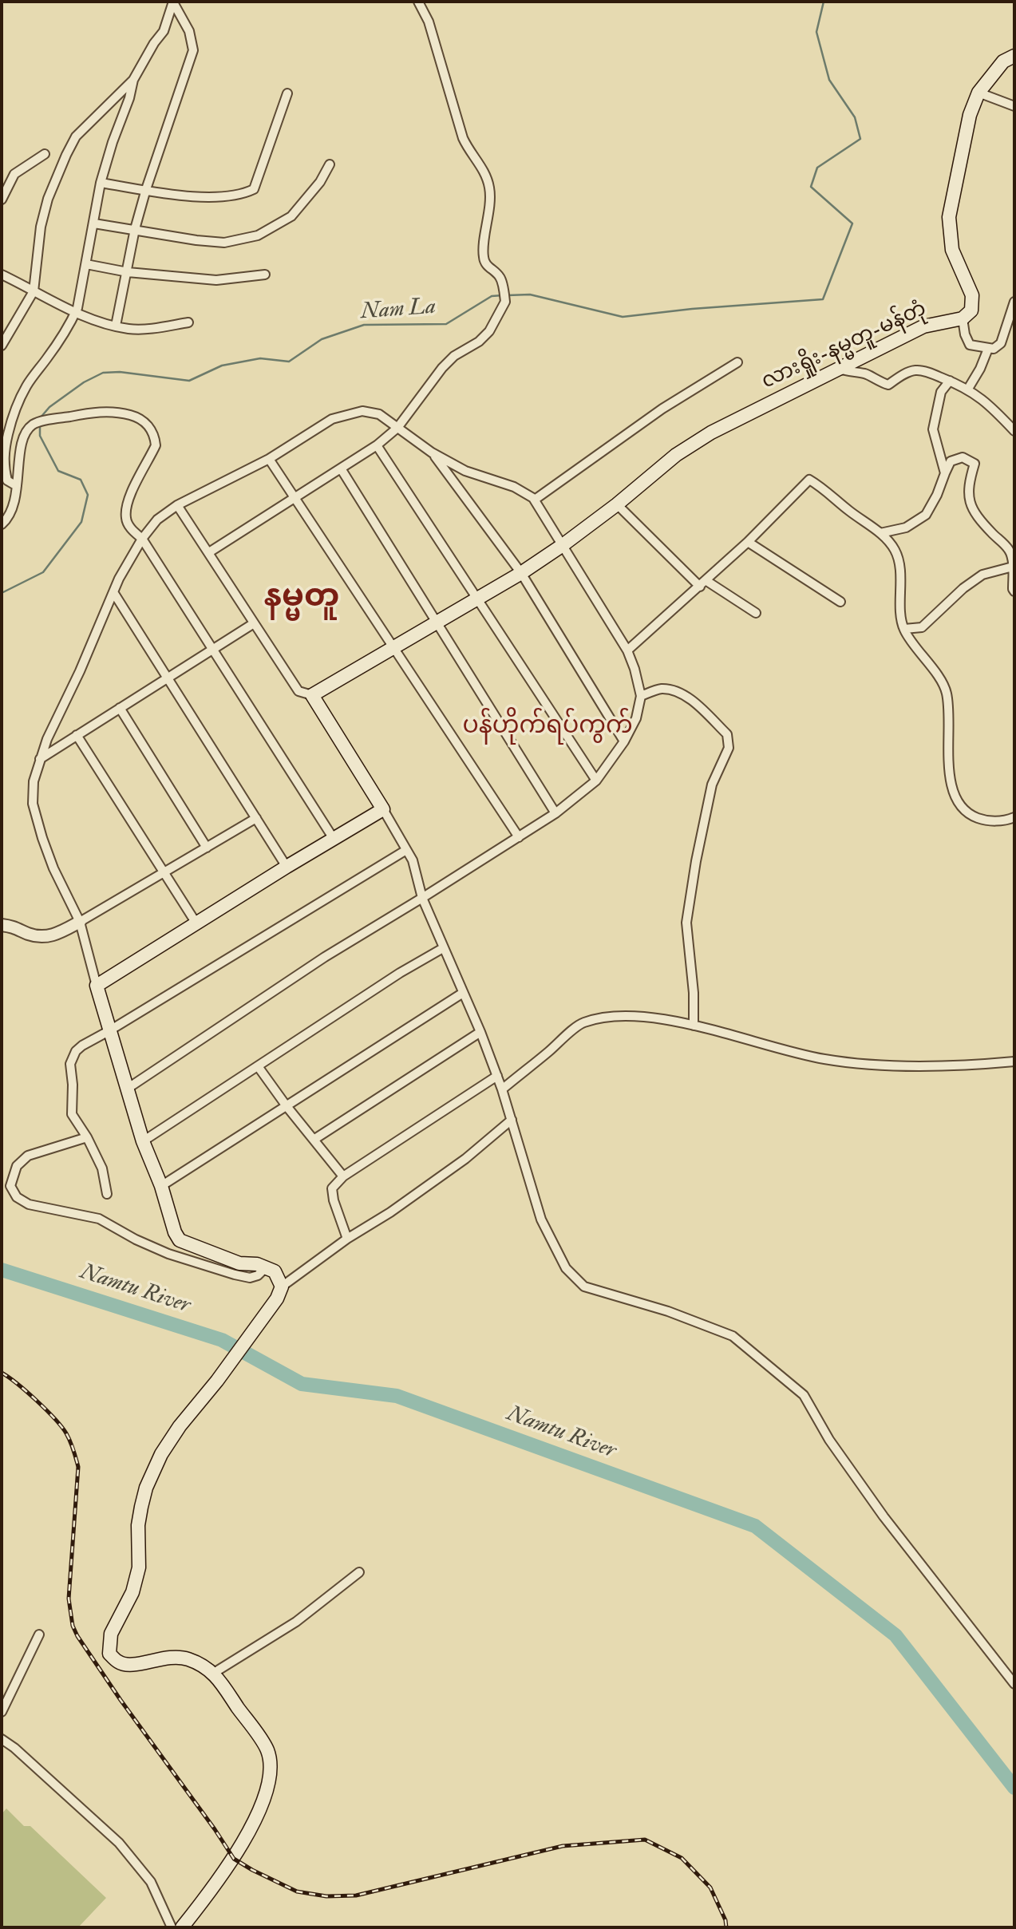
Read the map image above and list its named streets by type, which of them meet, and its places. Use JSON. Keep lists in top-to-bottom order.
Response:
{
  "streets": {
    "main road": ["လားရှိုး-နမ္မတူ-မန်တုံ"]
  },
  "districts": ["နမ္မတူ", "ပန်ဟိုက်ရပ်ကွက်"],
  "water": ["Nam La", "Namtu River"]
}
